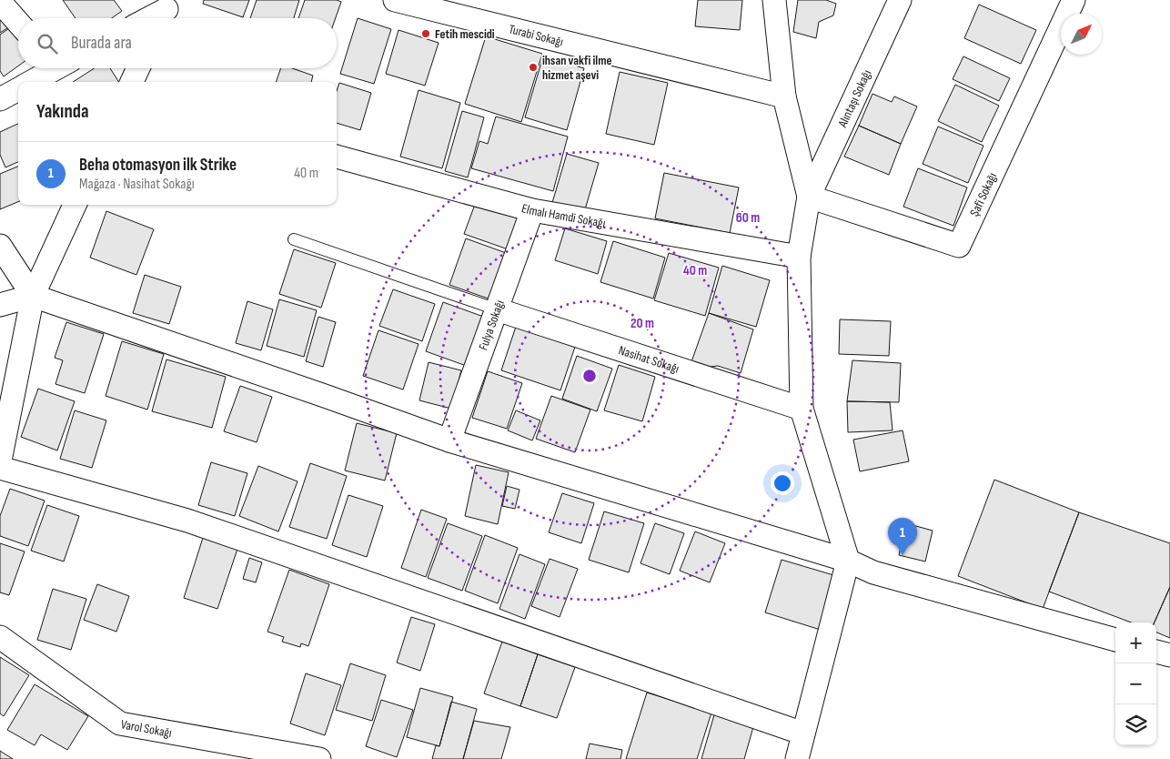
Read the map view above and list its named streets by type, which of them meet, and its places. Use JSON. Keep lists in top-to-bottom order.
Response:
{
  "streets": {
    "street": [
      "Turabi Sokağı",
      "Alıntaşı Sokağı",
      "Şafi Sokağı",
      "Elmalı Hamdi Sokağı",
      "Fulya Sokağı",
      "Nasihat Sokağı",
      "Varol Sokağı"
    ]
  },
  "crossings": [
    ["Alıntaşı Sokağı", "Şafi Sokağı"],
    ["Elmalı Hamdi Sokağı", "Fulya Sokağı"],
    ["Fulya Sokağı", "Nasihat Sokağı"]
  ],
  "places": ["Fetih mescidi", "ihsan vakfi ilme hizmet aşevi"],
  "north": "top right",
  "page": {
    "search": "Burada ara",
    "heading": "Yakında",
    "list": [
      {
        "mark": "1",
        "name": "Beha otomasyon ilk Strike",
        "note": "Mağaza · Nasihat Sokağı",
        "value": "40 m"
      }
    ],
    "pins": "1",
    "map_buttons": ["+", "−"]
  },
  "rings": ["60 m", "40 m", "20 m"]
}
